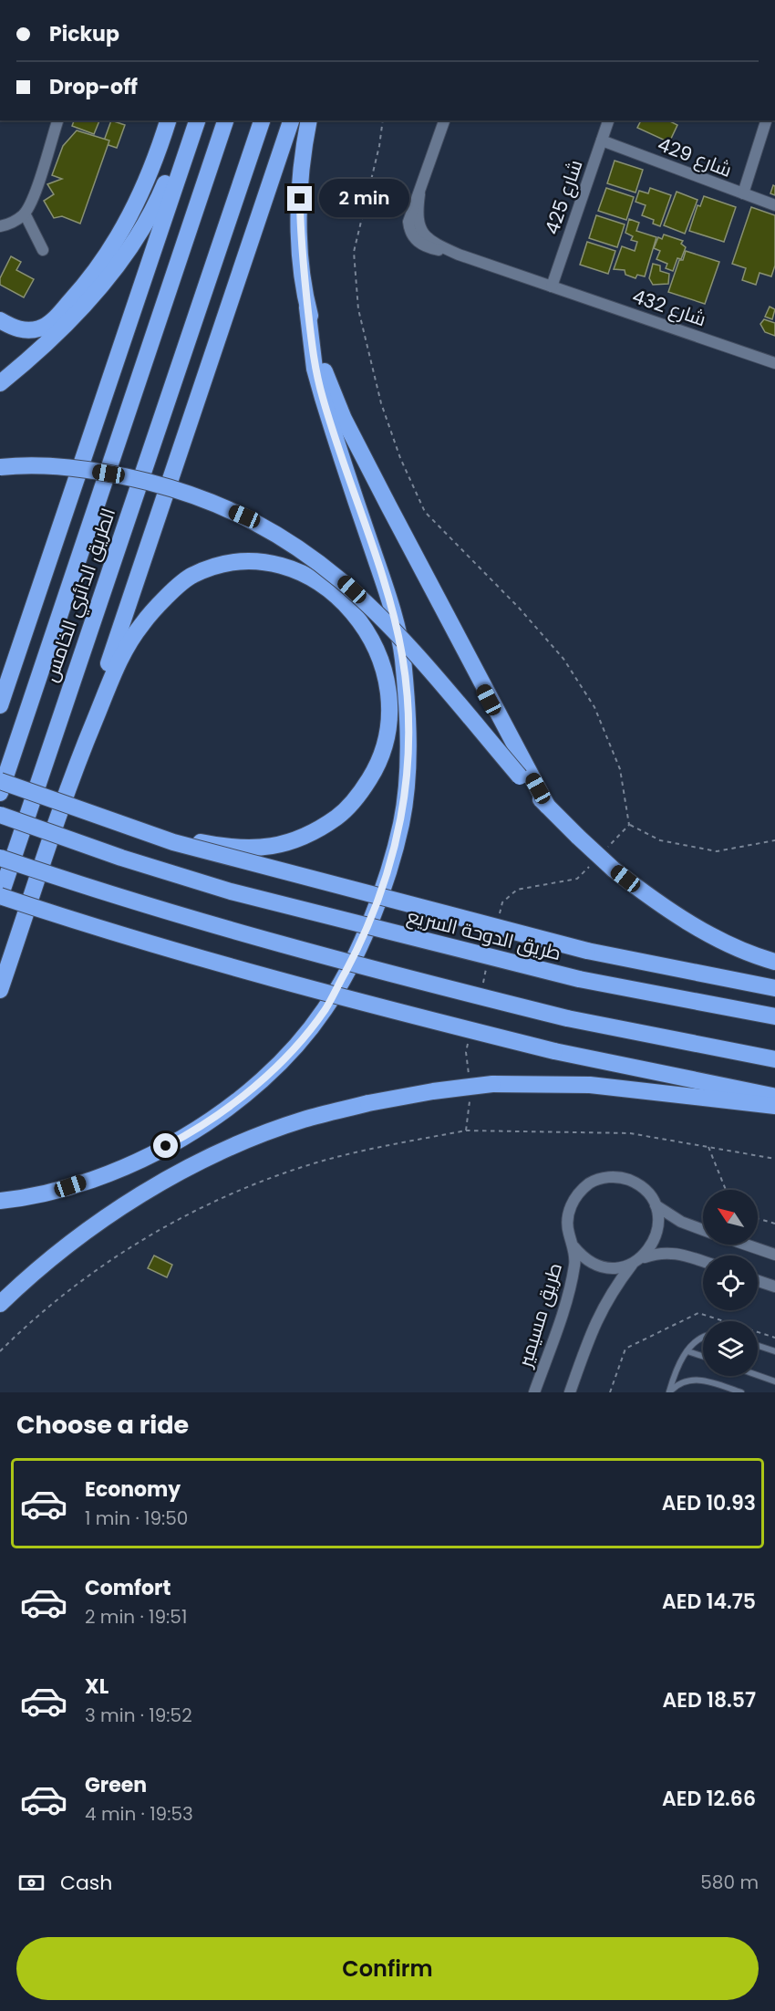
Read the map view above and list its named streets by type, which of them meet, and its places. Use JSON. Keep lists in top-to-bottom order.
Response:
{
  "streets": {
    "highway": ["الطريق الدائري الخامس", "طريق الدوحة السريع"],
    "street": [
      "شارع 429",
      "شارع 425",
      "شارع 432",
      "طريق مسيمير"
    ]
  },
  "crossings": [
    ["شارع 429", "شارع 425"],
    ["شارع 425", "شارع 432"]
  ],
  "north": "top left",
  "page": {
    "banner": ["Pickup", "Drop-off"],
    "bubble": "2 min",
    "heading": "Choose a ride",
    "list": [
      {
        "name": "Economy",
        "note": "1 min · 19:50",
        "value": "AED 10.93"
      },
      {
        "name": "Comfort",
        "note": "2 min · 19:51",
        "value": "AED 14.75"
      },
      {
        "name": "XL",
        "note": "3 min · 19:52",
        "value": "AED 18.57"
      },
      {
        "name": "Green",
        "note": "4 min · 19:53",
        "value": "AED 12.66"
      }
    ],
    "pay": ["Cash", "580 m"],
    "buttons": "Confirm"
  }
}
